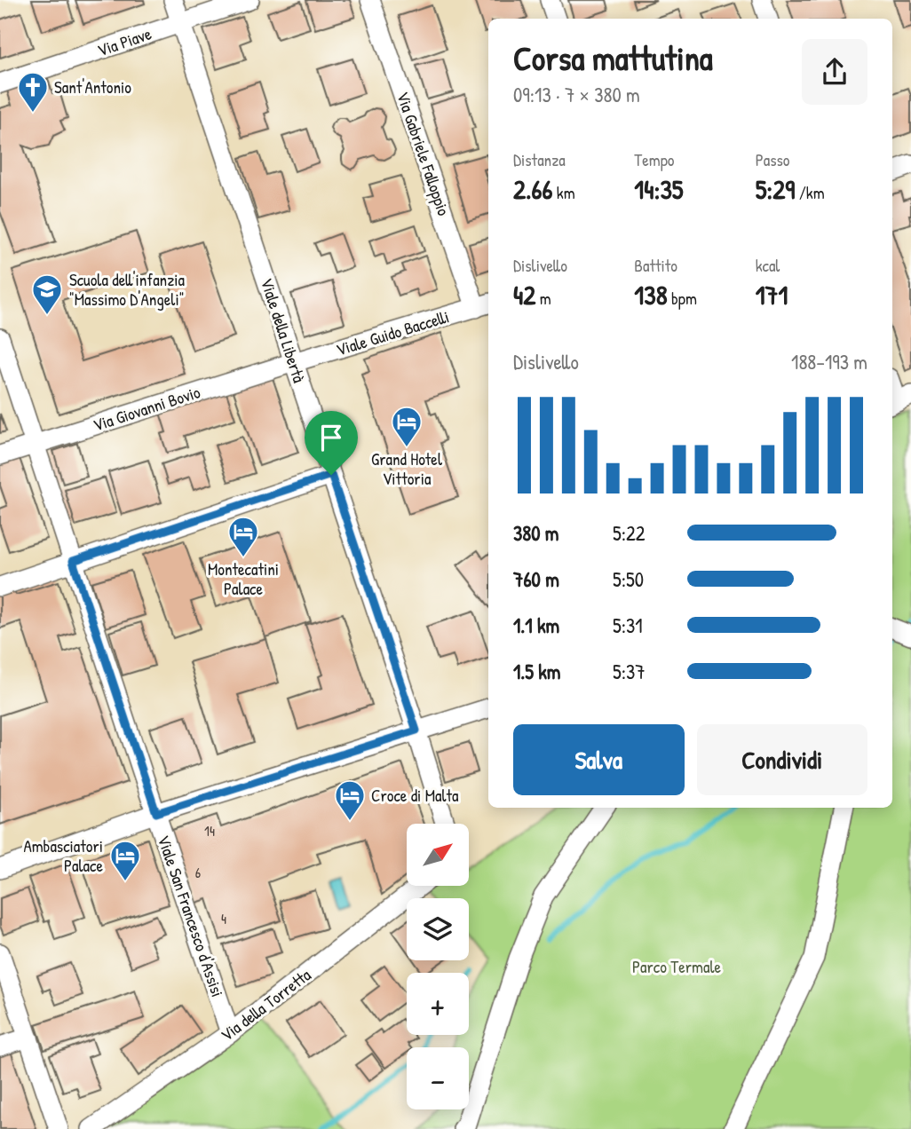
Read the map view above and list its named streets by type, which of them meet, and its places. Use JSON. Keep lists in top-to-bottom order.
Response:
{
  "streets": {
    "street": [
      "Via Piave",
      "Via Gabriele Falloppio",
      "Viale della Libertà",
      "Viale Guido Baccelli",
      "Via Giovanni Bovio",
      "Viale San Francesco d'Assisi",
      "Via della Torretta"
    ]
  },
  "crossings": [
    ["Via Piave", "Viale della Libertà"],
    ["Via Gabriele Falloppio", "Viale Guido Baccelli"],
    ["Viale della Libertà", "Viale Guido Baccelli"],
    ["Viale della Libertà", "Via Giovanni Bovio"],
    ["Viale Guido Baccelli", "Via Giovanni Bovio"],
    ["Via Giovanni Bovio", "Viale San Francesco d'Assisi"],
    ["Viale San Francesco d'Assisi", "Via della Torretta"]
  ],
  "parks": ["Parco Termale"],
  "places": {
    "church": ["Sant'Antonio"],
    "school or university": ["Scuola dell'infanzia \"Massimo D'Angeli\""],
    "hotel": [
      "Grand Hotel Vittoria",
      "Montecatini Palace",
      "Croce di Malta",
      "Ambasciatori Palace"
    ]
  },
  "house_numbers": ["14", "6", "4"],
  "north": "top right",
  "page": {
    "heading": ["Corsa mattutina", "09:13 · 7 × 380 m"],
    "stats": [
      ["Distanza", "2.66 km"],
      ["Tempo", "14:35"],
      ["Passo", "5:29 /km"],
      ["Dislivello", "42 m"],
      ["Battito", "138 bpm"],
      ["kcal", "171"]
    ],
    "chart": ["Dislivello", "188–193 m"],
    "list": [
      {
        "name": "380 m",
        "note": "5:22"
      },
      {
        "name": "760 m",
        "note": "5:50"
      },
      {
        "name": "1.1 km",
        "note": "5:31"
      },
      {
        "name": "1.5 km",
        "note": "5:37"
      }
    ],
    "buttons": ["Salva", "Condividi"],
    "map_buttons": ["+", "−"]
  }
}
